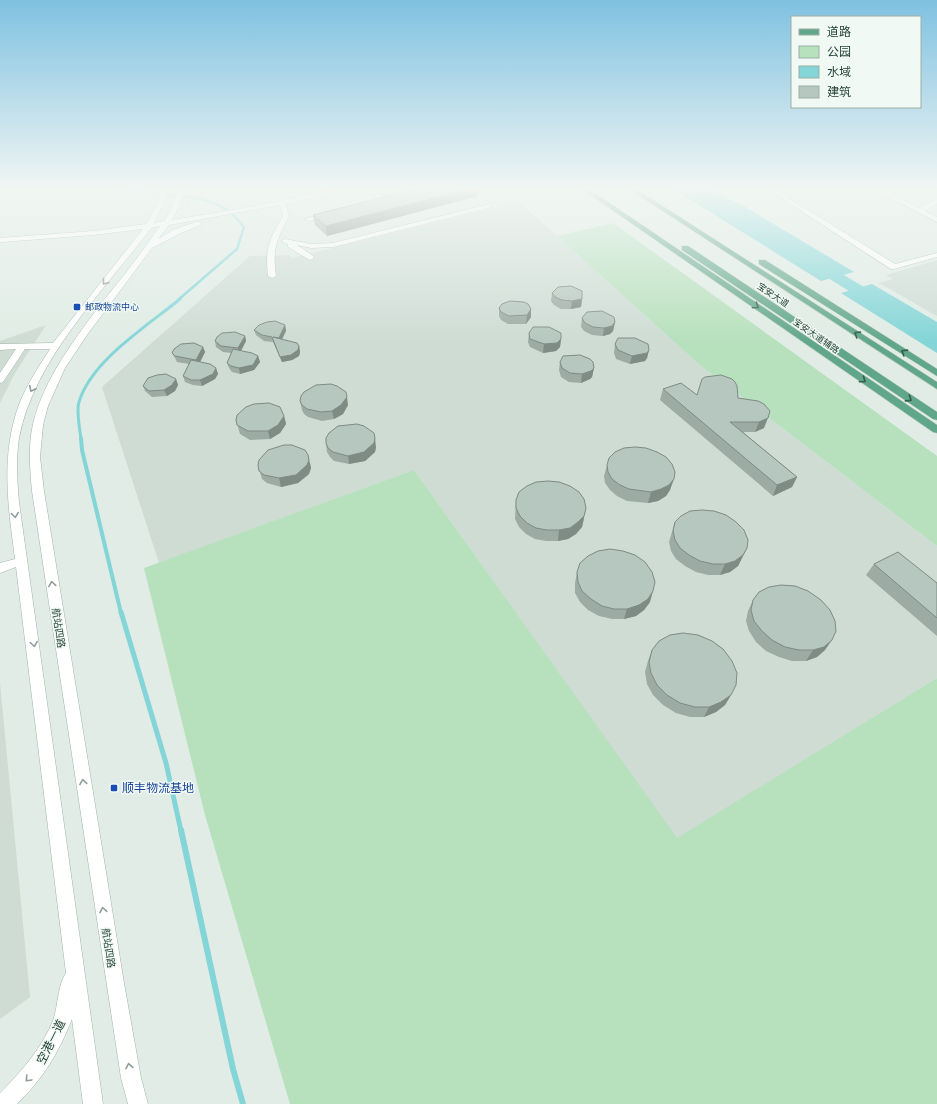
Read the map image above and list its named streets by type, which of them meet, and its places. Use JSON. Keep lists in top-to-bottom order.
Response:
{
  "streets": {
    "main road": ["宝安大道", "宝安大道辅路"],
    "street": ["航站四路", "空港一道"]
  },
  "one_way": ["空港一道"],
  "places": {
    "transit": ["邮政物流中心", "顺丰物流基地"]
  },
  "legend": [
    "道路",
    "公园",
    "水域",
    "建筑"
  ]
}
